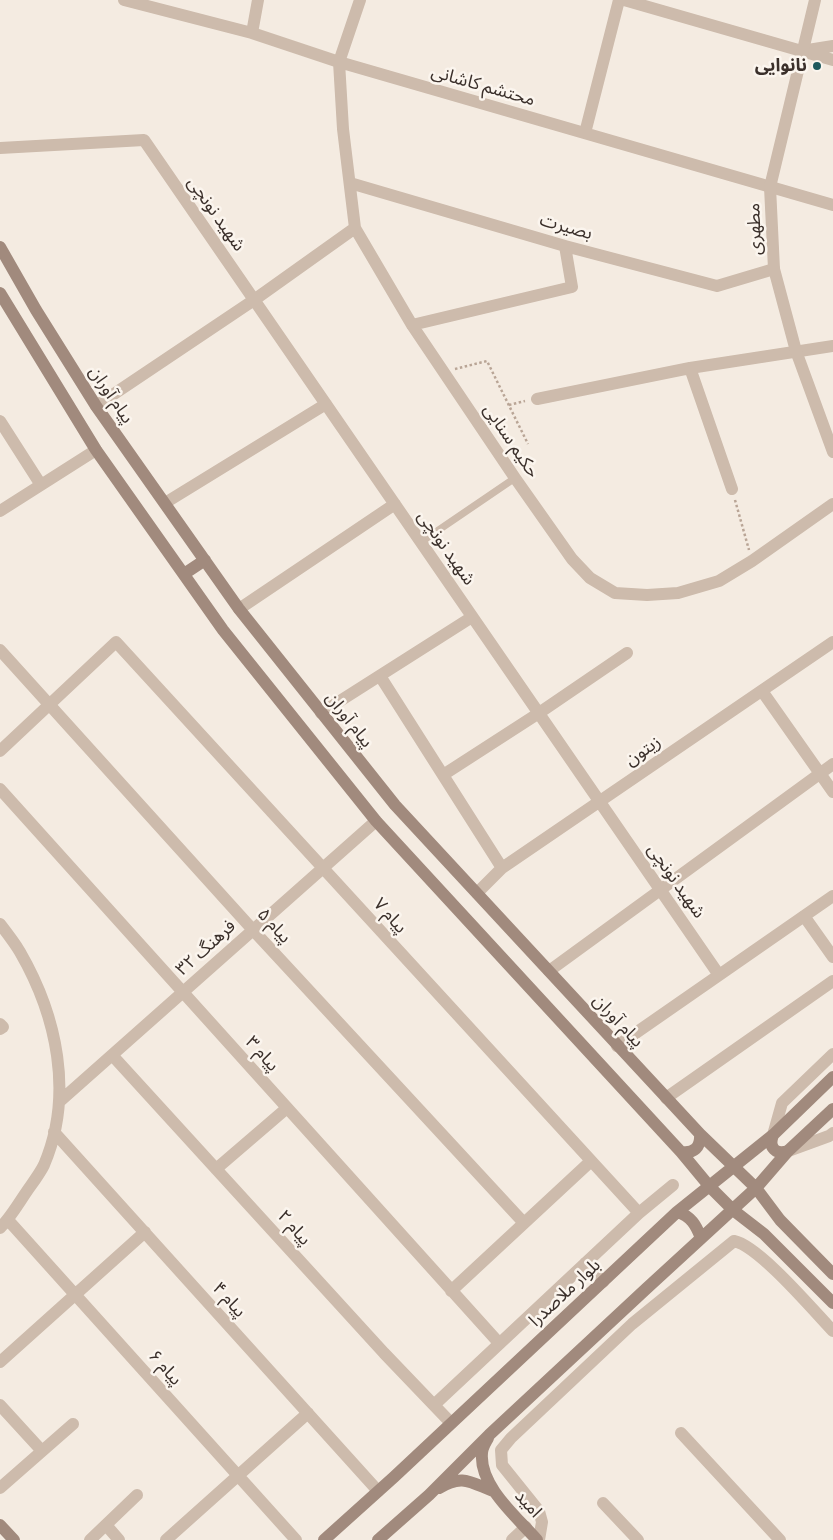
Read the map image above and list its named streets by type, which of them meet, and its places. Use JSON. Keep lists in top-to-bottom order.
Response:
{
  "streets": {
    "main road": ["پیام آوران", "بلوار ملاصدرا", "امید"],
    "street": [
      "محتشم کاشانی",
      "شهید نونچی",
      "بصیرت",
      "مطهری",
      "حکیم سنایی",
      "زیتون",
      "پیام ۷",
      "پیام ۵",
      "فرهنگ ۳۲",
      "پیام ۳",
      "پیام ۲",
      "پیام ۴",
      "پیام ۶"
    ]
  },
  "crossings": [
    ["محتشم کاشانی", "مطهری"],
    ["محتشم کاشانی", "حکیم سنایی"],
    ["شهید نونچی", "زیتون"],
    ["بصیرت", "مطهری"],
    ["بصیرت", "حکیم سنایی"],
    ["پیام آوران", "زیتون"],
    ["پیام آوران", "بلوار ملاصدرا"],
    ["پیام ۷", "پیام ۵"],
    ["پیام ۷", "فرهنگ ۳۲"],
    ["پیام ۵", "فرهنگ ۳۲"],
    ["فرهنگ ۳۲", "پیام ۳"],
    ["فرهنگ ۳۲", "پیام ۲"],
    ["پیام ۲", "بلوار ملاصدرا"],
    ["بلوار ملاصدرا", "پیام ۴"]
  ],
  "places": ["نانوایی"]
}
